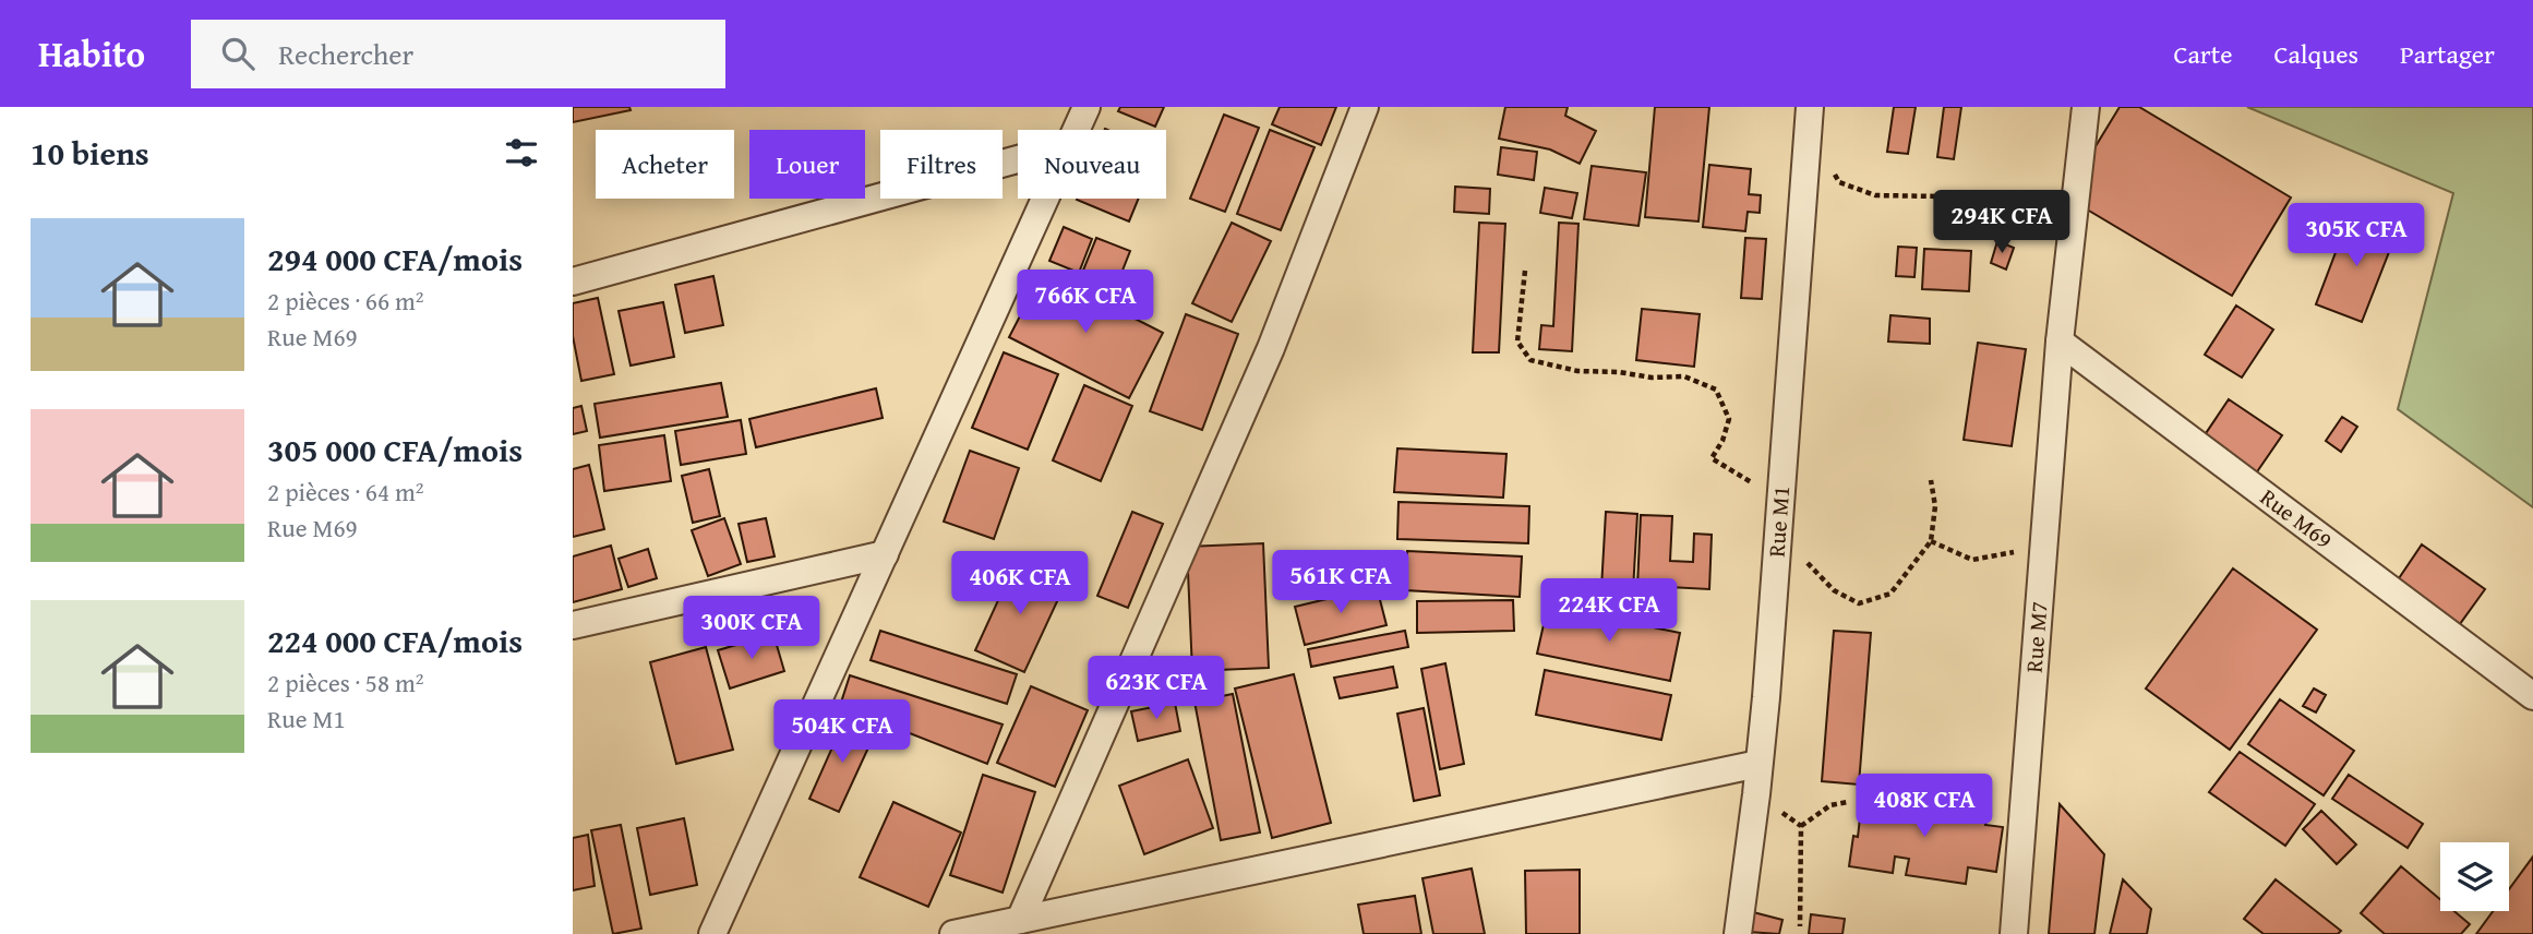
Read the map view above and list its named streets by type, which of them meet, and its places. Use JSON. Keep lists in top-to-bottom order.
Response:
{
  "streets": {
    "street": ["Rue M69", "Rue M1", "Rue M7"]
  },
  "crossings": [
    ["Rue M69", "Rue M7"]
  ],
  "page": {
    "header": "Habito",
    "search": "Rechercher",
    "nav": ["Carte", "Calques", "Partager"],
    "heading": "10 biens",
    "chip": [
      "Acheter",
      "Louer",
      "Filtres",
      "Nouveau"
    ],
    "price": [
      "294K CFA",
      "305K CFA",
      "766K CFA",
      "561K CFA",
      "406K CFA",
      "224K CFA",
      "300K CFA",
      "623K CFA",
      "504K CFA",
      "408K CFA"
    ],
    "list": [
      {
        "name": "294 000 CFA/mois",
        "note": "2 pièces · 66 m² · Rue M69"
      },
      {
        "name": "305 000 CFA/mois",
        "note": "2 pièces · 64 m² · Rue M69"
      },
      {
        "name": "224 000 CFA/mois",
        "note": "2 pièces · 58 m² · Rue M1"
      }
    ]
  }
}
